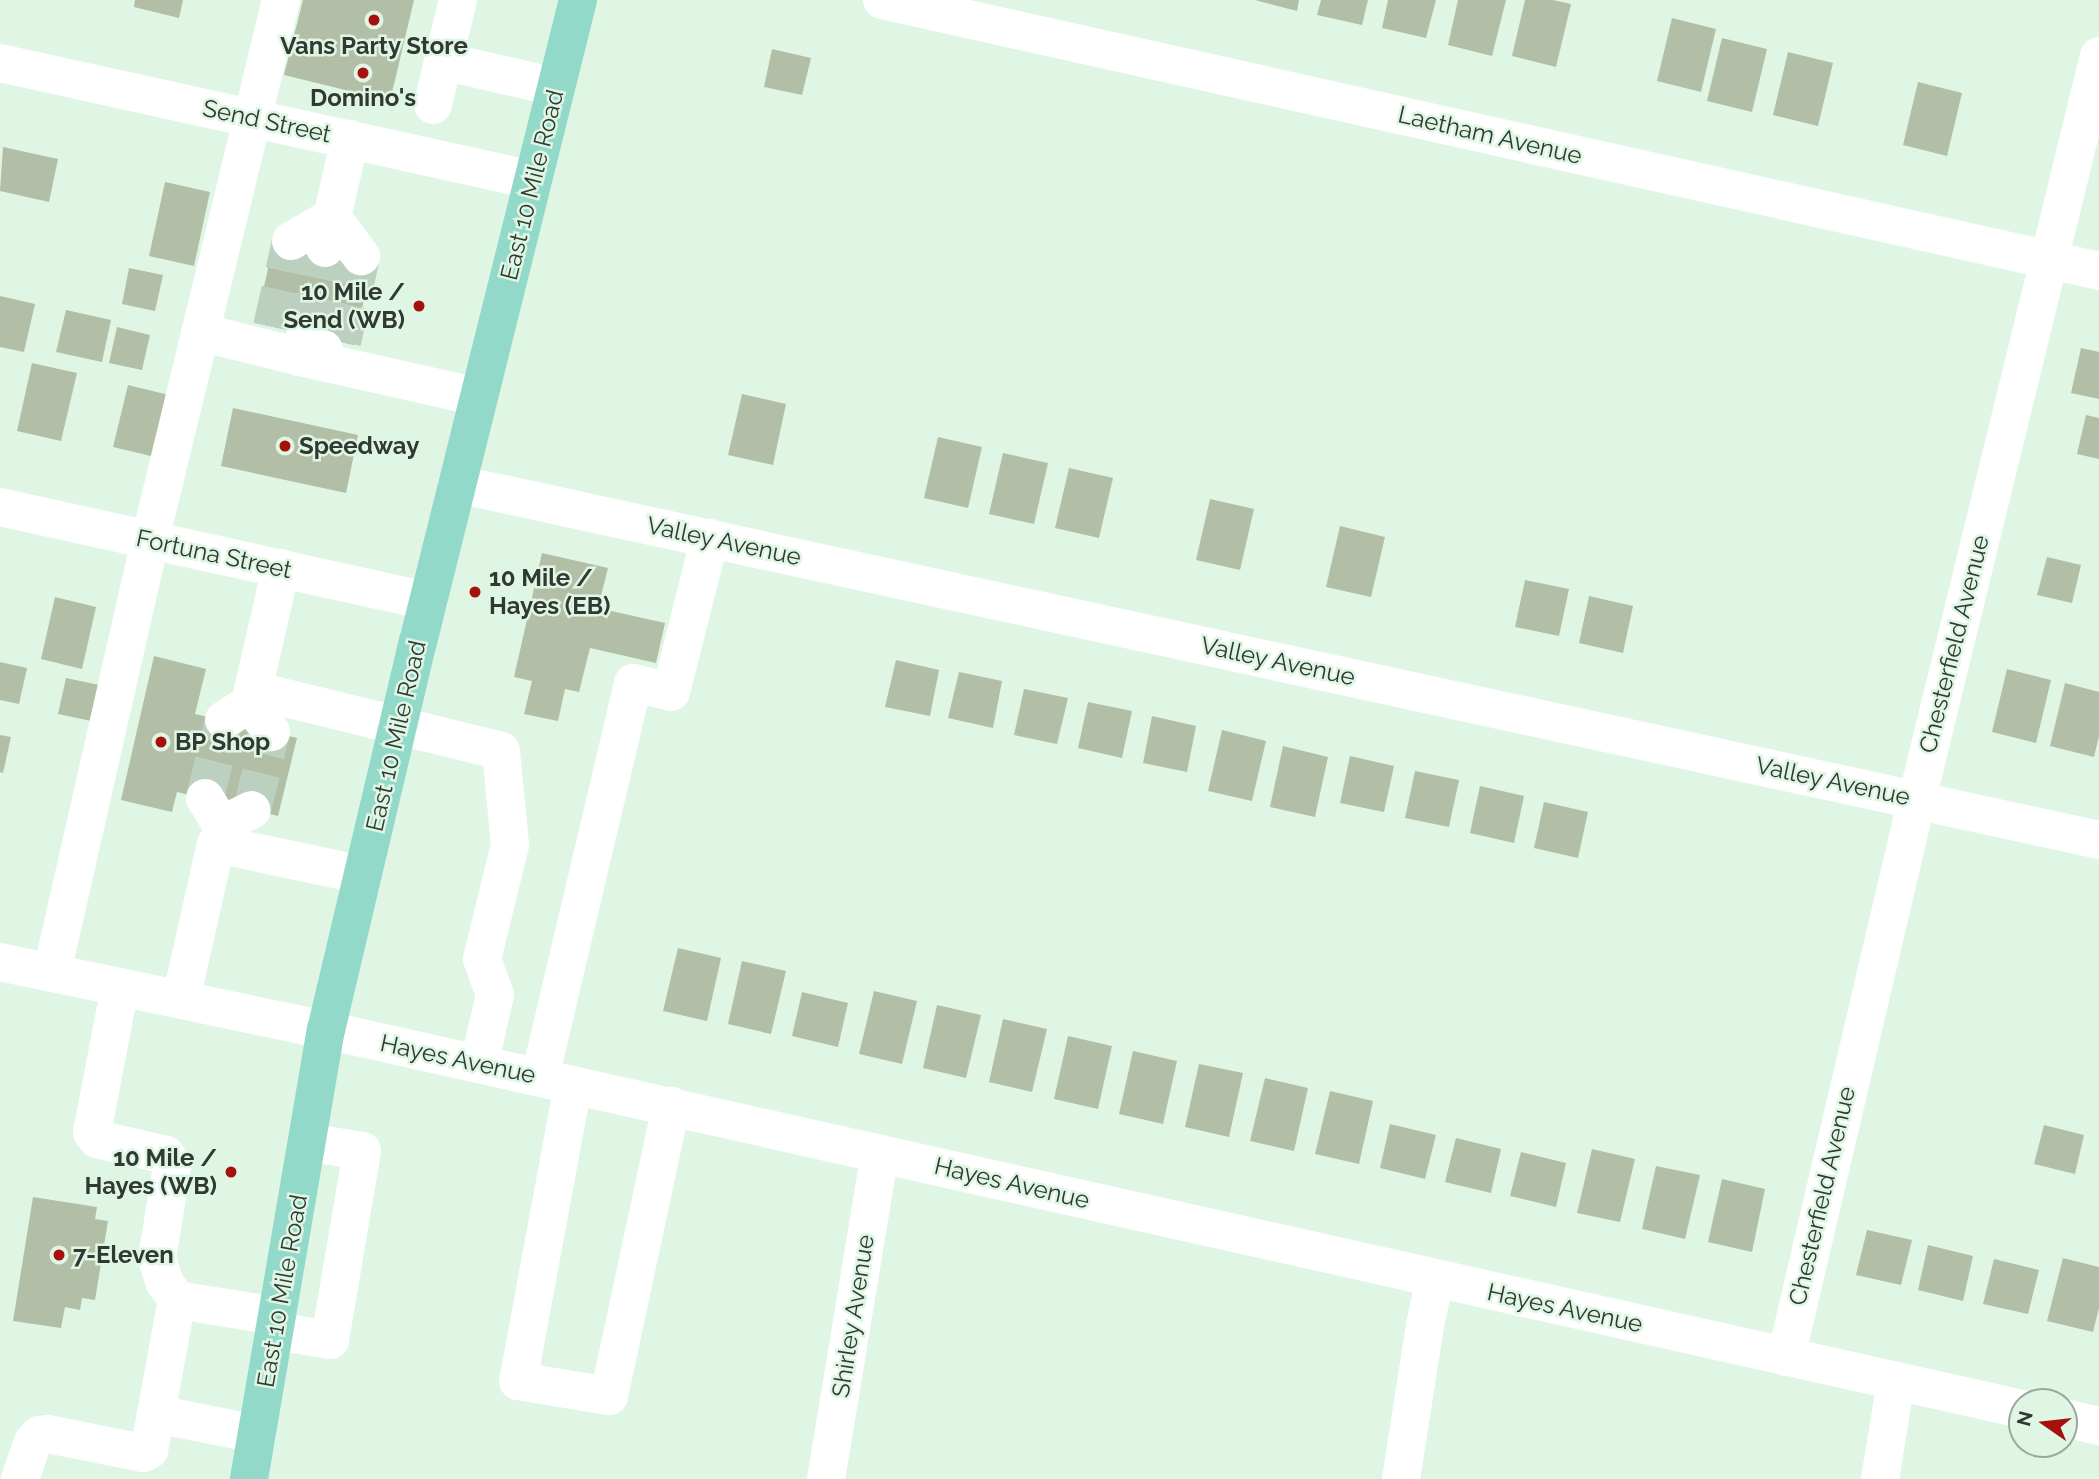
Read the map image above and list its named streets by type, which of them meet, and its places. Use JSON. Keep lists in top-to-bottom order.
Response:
{
  "streets": {
    "main road": ["East 10 Mile Road"],
    "street": [
      "Send Street",
      "Laetham Avenue",
      "Valley Avenue",
      "Fortuna Street",
      "Chesterfield Avenue",
      "Hayes Avenue",
      "Shirley Avenue"
    ]
  },
  "crossings": [
    ["Send Street", "East 10 Mile Road"],
    ["Laetham Avenue", "Chesterfield Avenue"],
    ["East 10 Mile Road", "Valley Avenue"],
    ["East 10 Mile Road", "Fortuna Street"],
    ["East 10 Mile Road", "Hayes Avenue"],
    ["Valley Avenue", "Chesterfield Avenue"],
    ["Chesterfield Avenue", "Hayes Avenue"],
    ["Hayes Avenue", "Shirley Avenue"]
  ],
  "places": [
    "Vans Party Store",
    "Domino's",
    "10 Mile / Send (WB)",
    "Speedway",
    "10 Mile / Hayes (EB)",
    "BP Shop",
    "10 Mile / Hayes (WB)",
    "7-Eleven"
  ],
  "north": "left"
}
